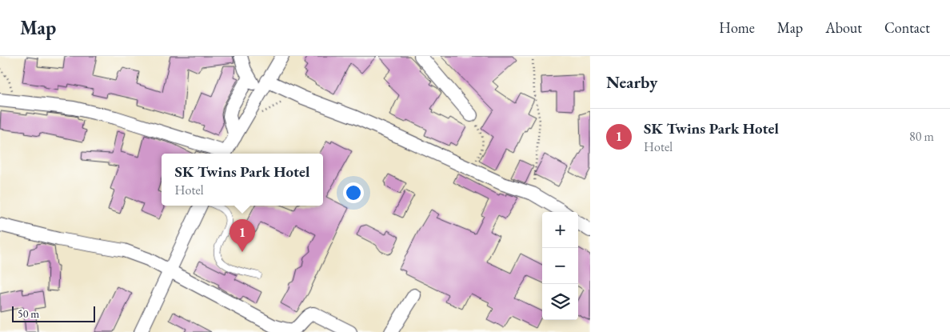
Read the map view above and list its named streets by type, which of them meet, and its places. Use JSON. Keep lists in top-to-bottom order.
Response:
{
  "scale_bar": "50 m",
  "page": {
    "header": "Map",
    "nav": [
      "Home",
      "Map",
      "About",
      "Contact"
    ],
    "heading": "Nearby",
    "list": [
      {
        "mark": "1",
        "name": "SK Twins Park Hotel",
        "note": "Hotel",
        "value": "80 m"
      }
    ],
    "popup": ["SK Twins Park Hotel", "Hotel"],
    "map_buttons": ["+", "−"],
    "pins": "1",
    "scale": "50 m"
  }
}
